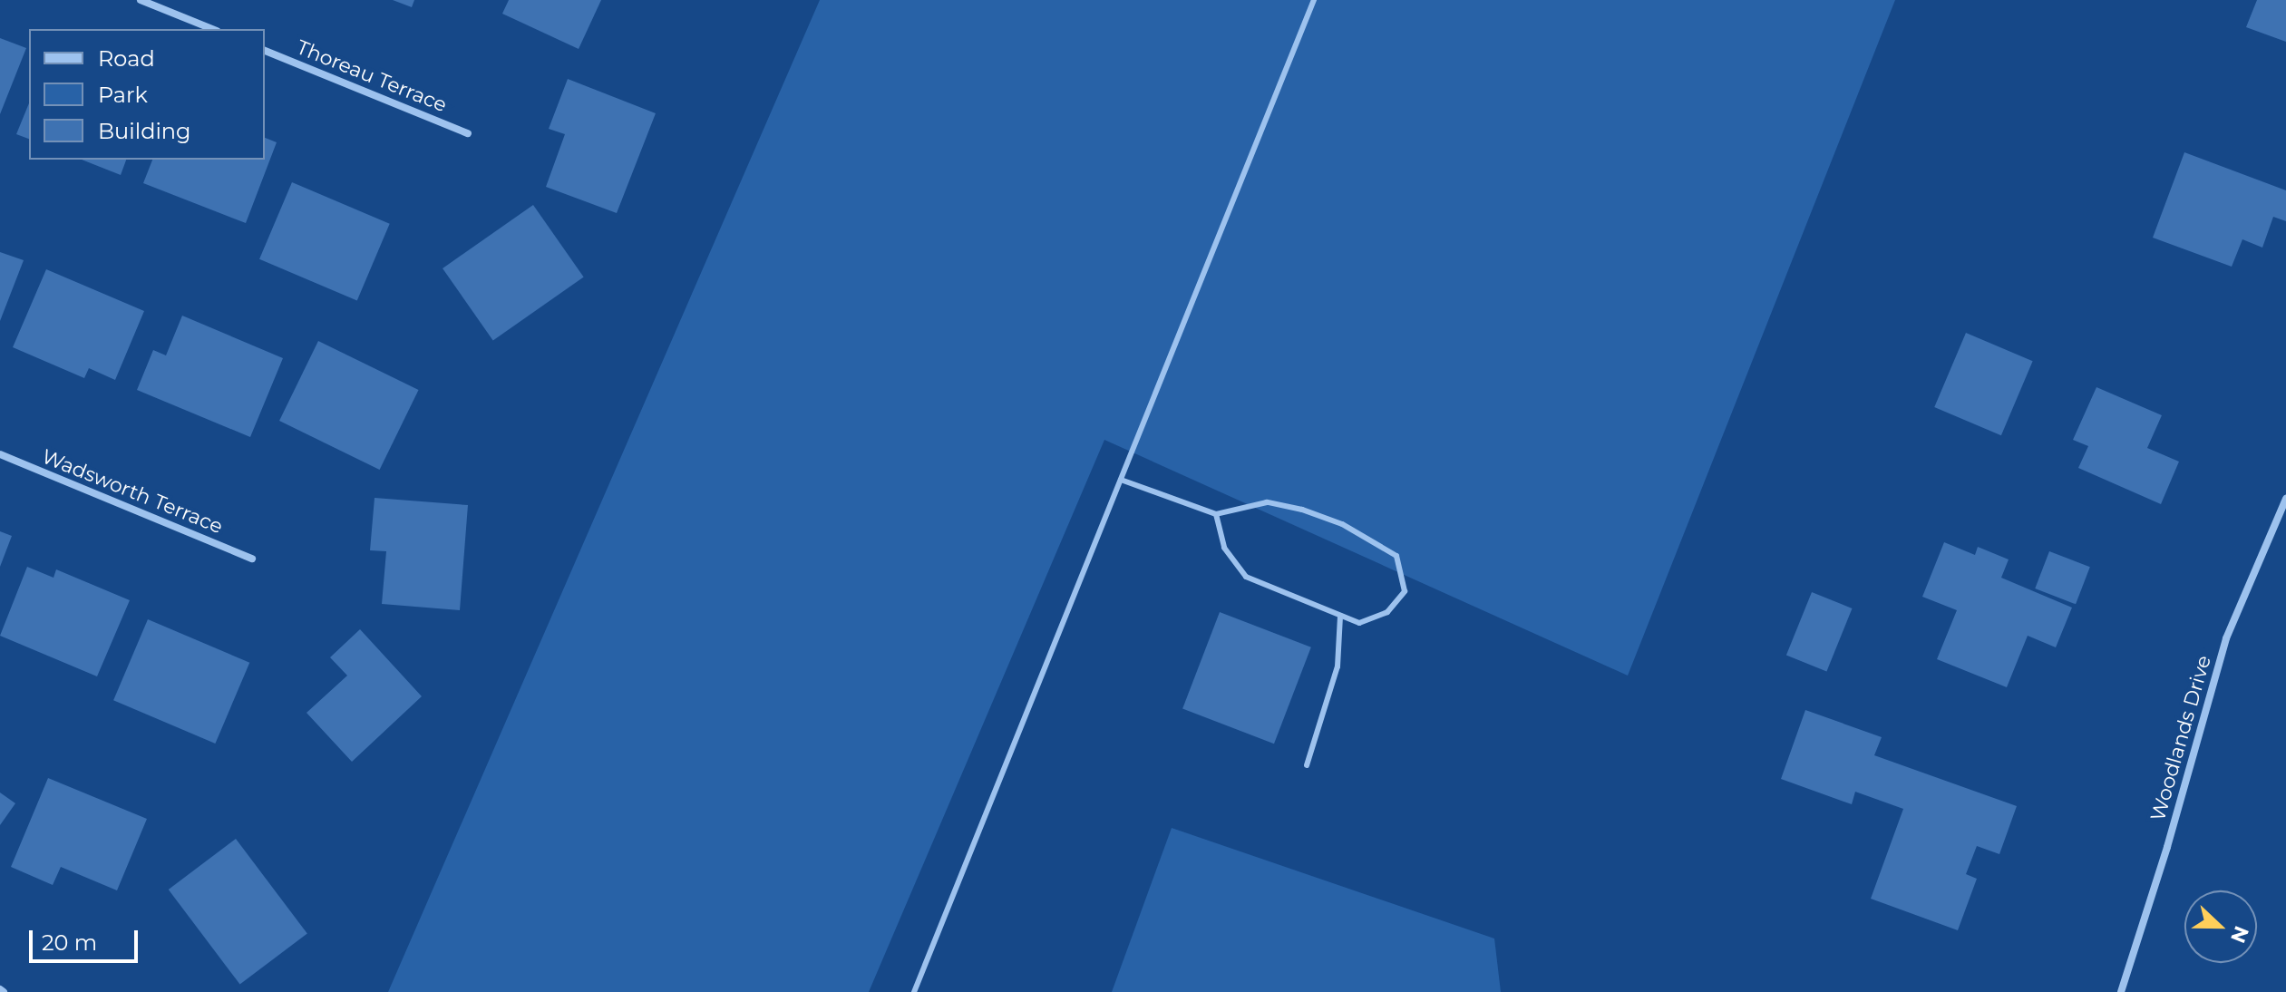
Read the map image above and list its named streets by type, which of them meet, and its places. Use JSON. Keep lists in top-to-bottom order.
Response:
{
  "streets": {
    "street": ["Thoreau Terrace", "Wadsworth Terrace", "Woodlands Drive"]
  },
  "legend": ["Road", "Park", "Building"],
  "scale_bar": "20 m",
  "north": "right"
}
